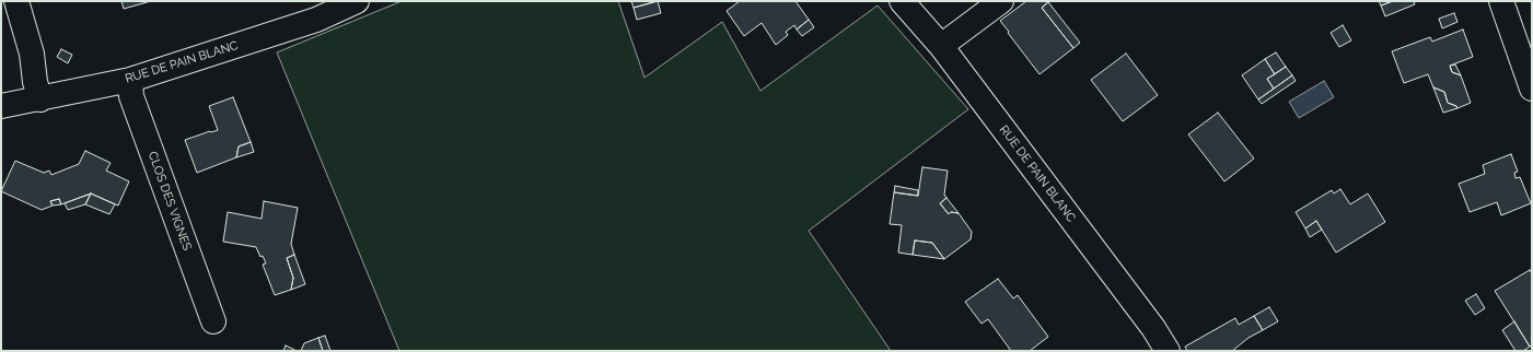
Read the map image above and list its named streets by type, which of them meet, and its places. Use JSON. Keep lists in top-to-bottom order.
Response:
{
  "streets": {
    "street": ["RUE DE PAIN BLANC", "CLOS DES VIGNES"]
  },
  "crossings": [
    ["RUE DE PAIN BLANC", "CLOS DES VIGNES"]
  ]
}
